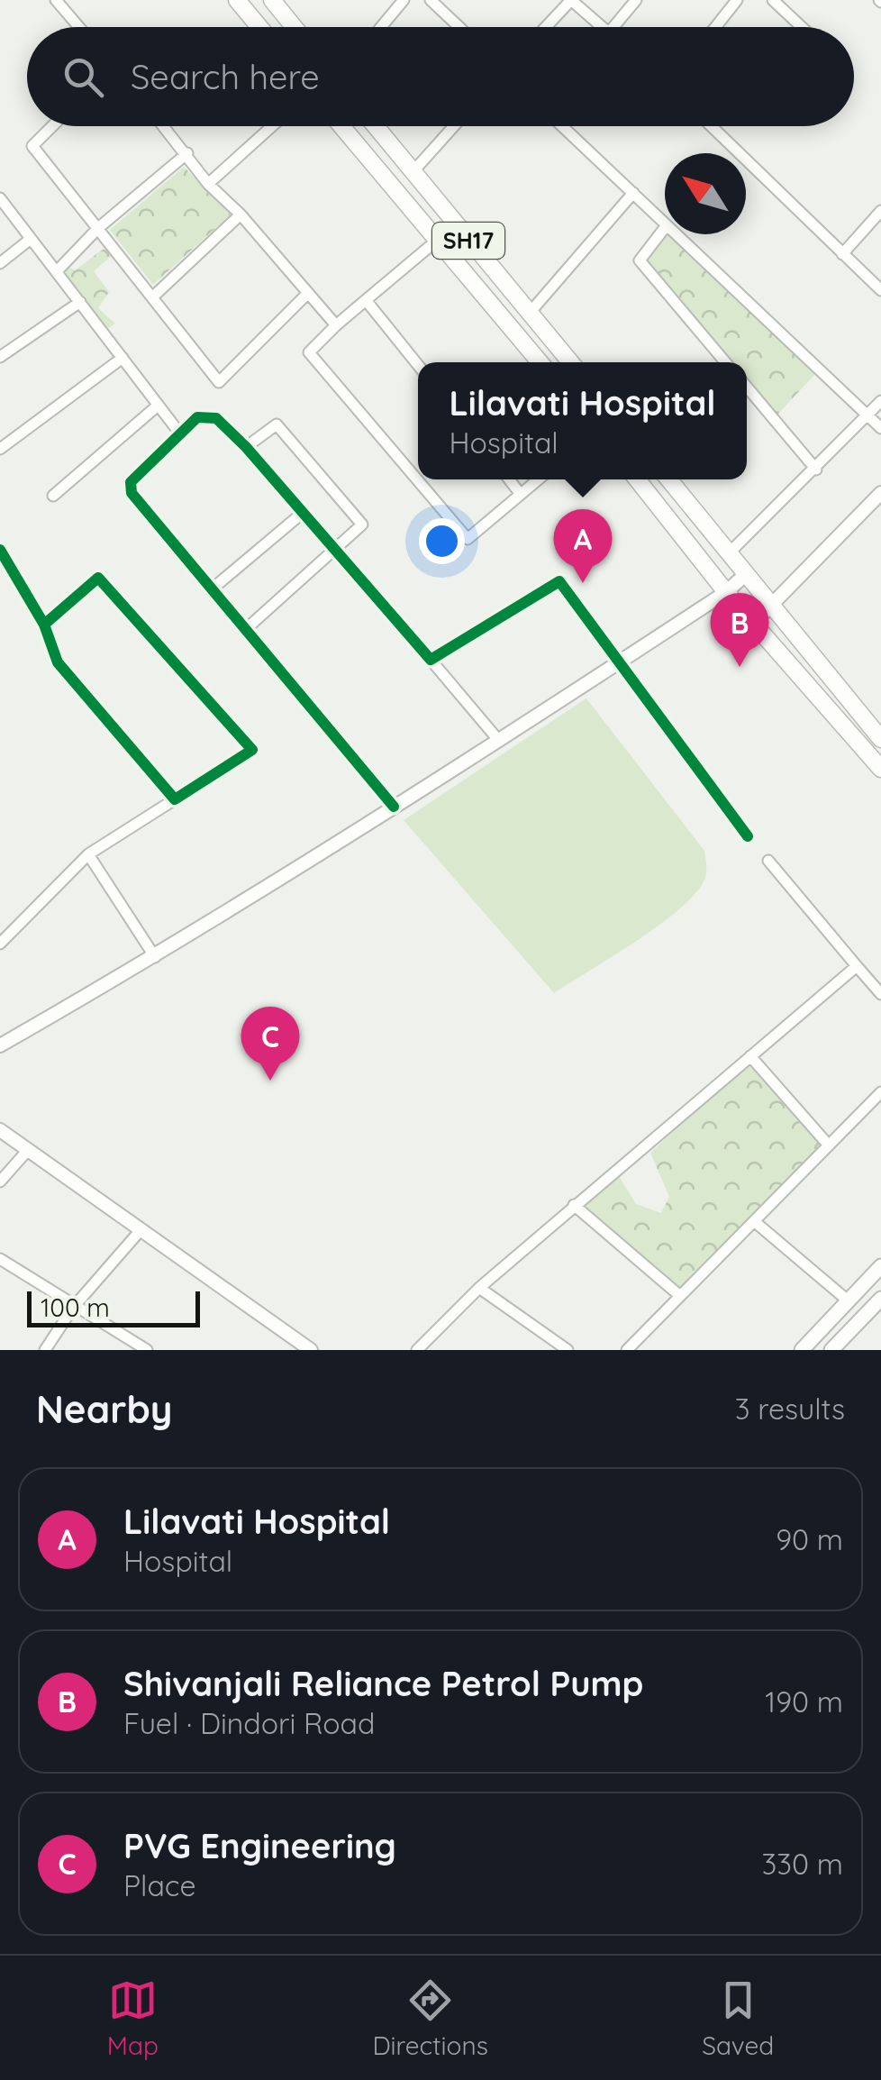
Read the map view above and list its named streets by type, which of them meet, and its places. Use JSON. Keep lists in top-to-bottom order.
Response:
{
  "streets": {
    "main road": ["SH17"]
  },
  "scale_bar": "100 m",
  "north": "top left",
  "page": {
    "search": "Search here",
    "popup": ["Lilavati Hospital", "Hospital"],
    "pins": ["A", "B", "C"],
    "scale": "100 m",
    "heading": ["Nearby", "3 results"],
    "list": [
      {
        "mark": "A",
        "name": "Lilavati Hospital",
        "note": "Hospital",
        "value": "90 m"
      },
      {
        "mark": "B",
        "name": "Shivanjali Reliance Petrol Pump",
        "note": "Fuel · Dindori Road",
        "value": "190 m"
      },
      {
        "mark": "C",
        "name": "PVG Engineering",
        "note": "Place",
        "value": "330 m"
      }
    ],
    "nav": ["Map", "Directions", "Saved"]
  }
}
